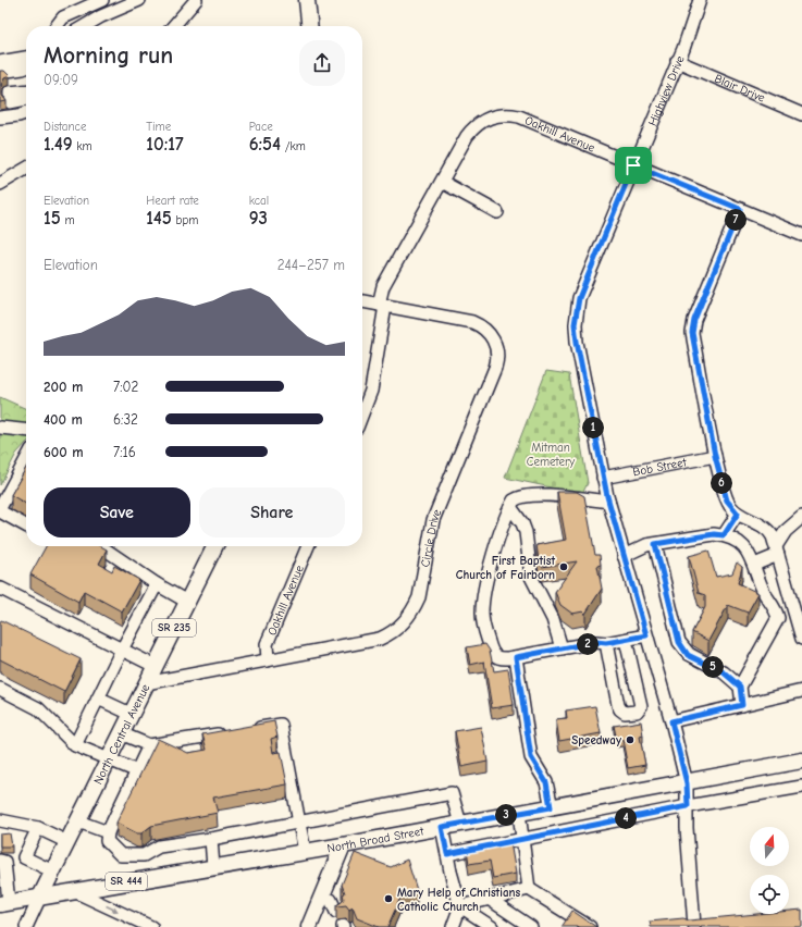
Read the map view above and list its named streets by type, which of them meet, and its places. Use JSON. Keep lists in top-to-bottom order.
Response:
{
  "streets": {
    "main road": [
      "SR 235",
      "North Central Avenue",
      "North Broad Street",
      "SR 444"
    ],
    "street": [
      "Blair Drive",
      "Highview Drive",
      "Oakhill Avenue",
      "Bob Street",
      "Circle Drive"
    ]
  },
  "crossings": [
    ["Blair Drive", "Highview Drive"],
    ["Highview Drive", "Oakhill Avenue"],
    ["Highview Drive", "Bob Street"],
    ["Highview Drive", "North Broad Street"],
    ["Oakhill Avenue", "Circle Drive"],
    ["Circle Drive", "North Central Avenue"],
    ["North Central Avenue", "North Broad Street"]
  ],
  "parks": ["Mitman Cemetery"],
  "places": ["First Baptist Church of Fairborn", "Speedway", "Mary Help of Christians Catholic Church"],
  "north": "top",
  "page": {
    "heading": ["Morning run", "09:09"],
    "stats": [
      ["Distance", "1.49 km"],
      ["Time", "10:17"],
      ["Pace", "6:54 /km"],
      ["Elevation", "15 m"],
      ["Heart rate", "145 bpm"],
      ["kcal", "93"]
    ],
    "pins": [
      "7",
      "1",
      "6",
      "2",
      "5",
      "3",
      "4"
    ],
    "chart": ["Elevation", "244–257 m"],
    "list": [
      {
        "name": "200 m",
        "note": "7:02"
      },
      {
        "name": "400 m",
        "note": "6:32"
      },
      {
        "name": "600 m",
        "note": "7:16"
      }
    ],
    "buttons": ["Save", "Share"]
  }
}
